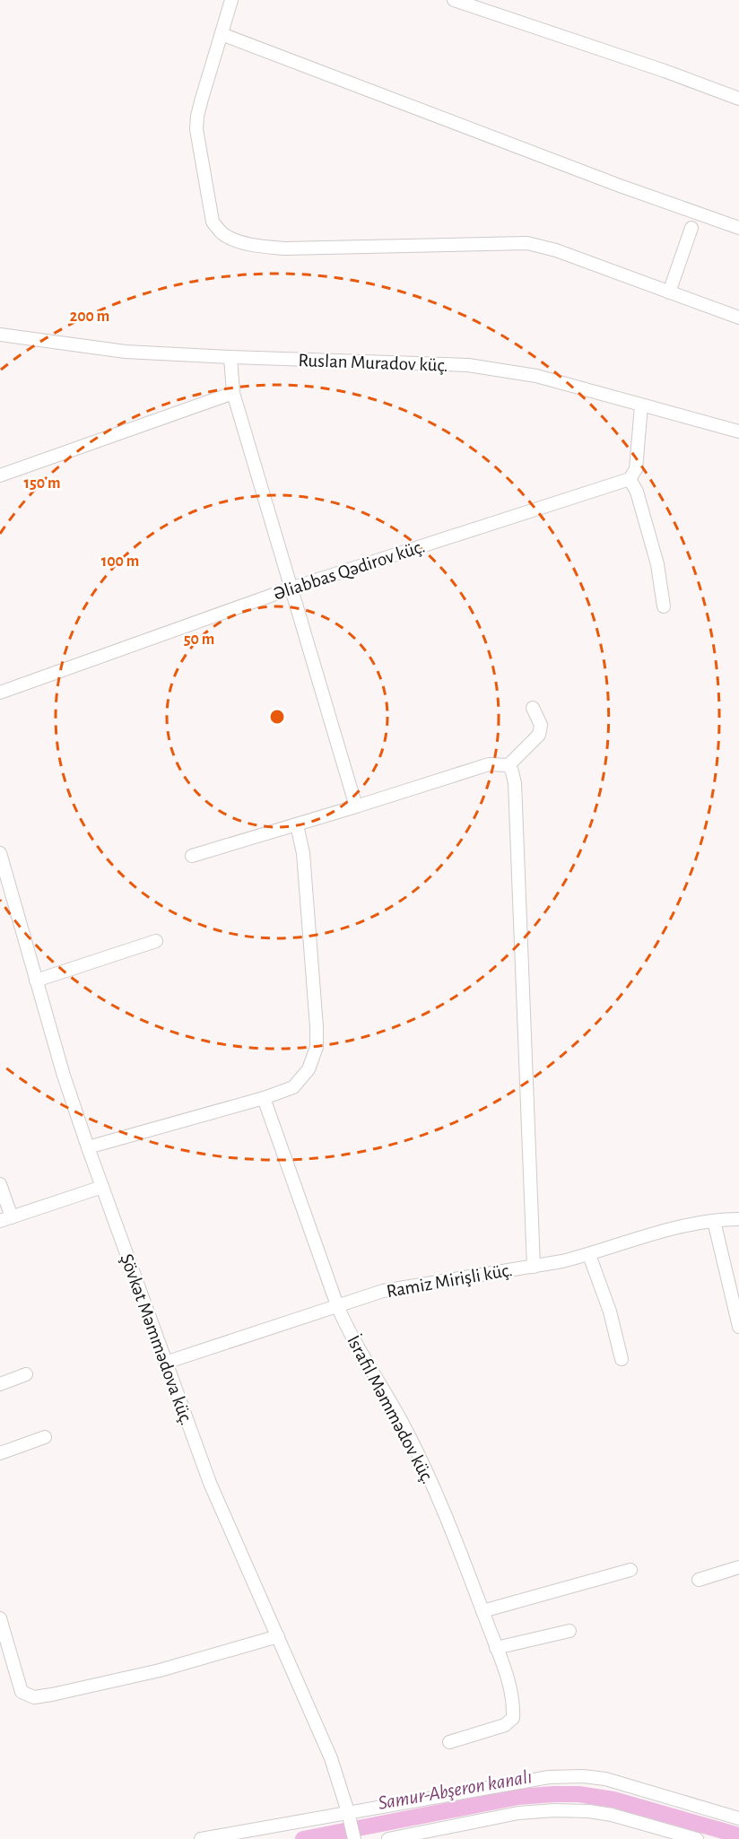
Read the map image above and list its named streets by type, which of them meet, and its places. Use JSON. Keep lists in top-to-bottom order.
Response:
{
  "streets": {
    "street": [
      "Ruslan Muradov küç.",
      "Əliabbas Qədirov küç.",
      "Ramiz Mirişli küç.",
      "Şövkət Məmmədova küç.",
      "İsrafil Məmmədov küç."
    ]
  },
  "crossings": [
    ["Ramiz Mirişli küç.", "Şövkət Məmmədova küç."],
    ["Ramiz Mirişli küç.", "İsrafil Məmmədov küç."]
  ],
  "water": ["Samur-Abşeron kanalı"],
  "rings": [
    "200 m",
    "150 m",
    "100 m",
    "50 m"
  ]
}
